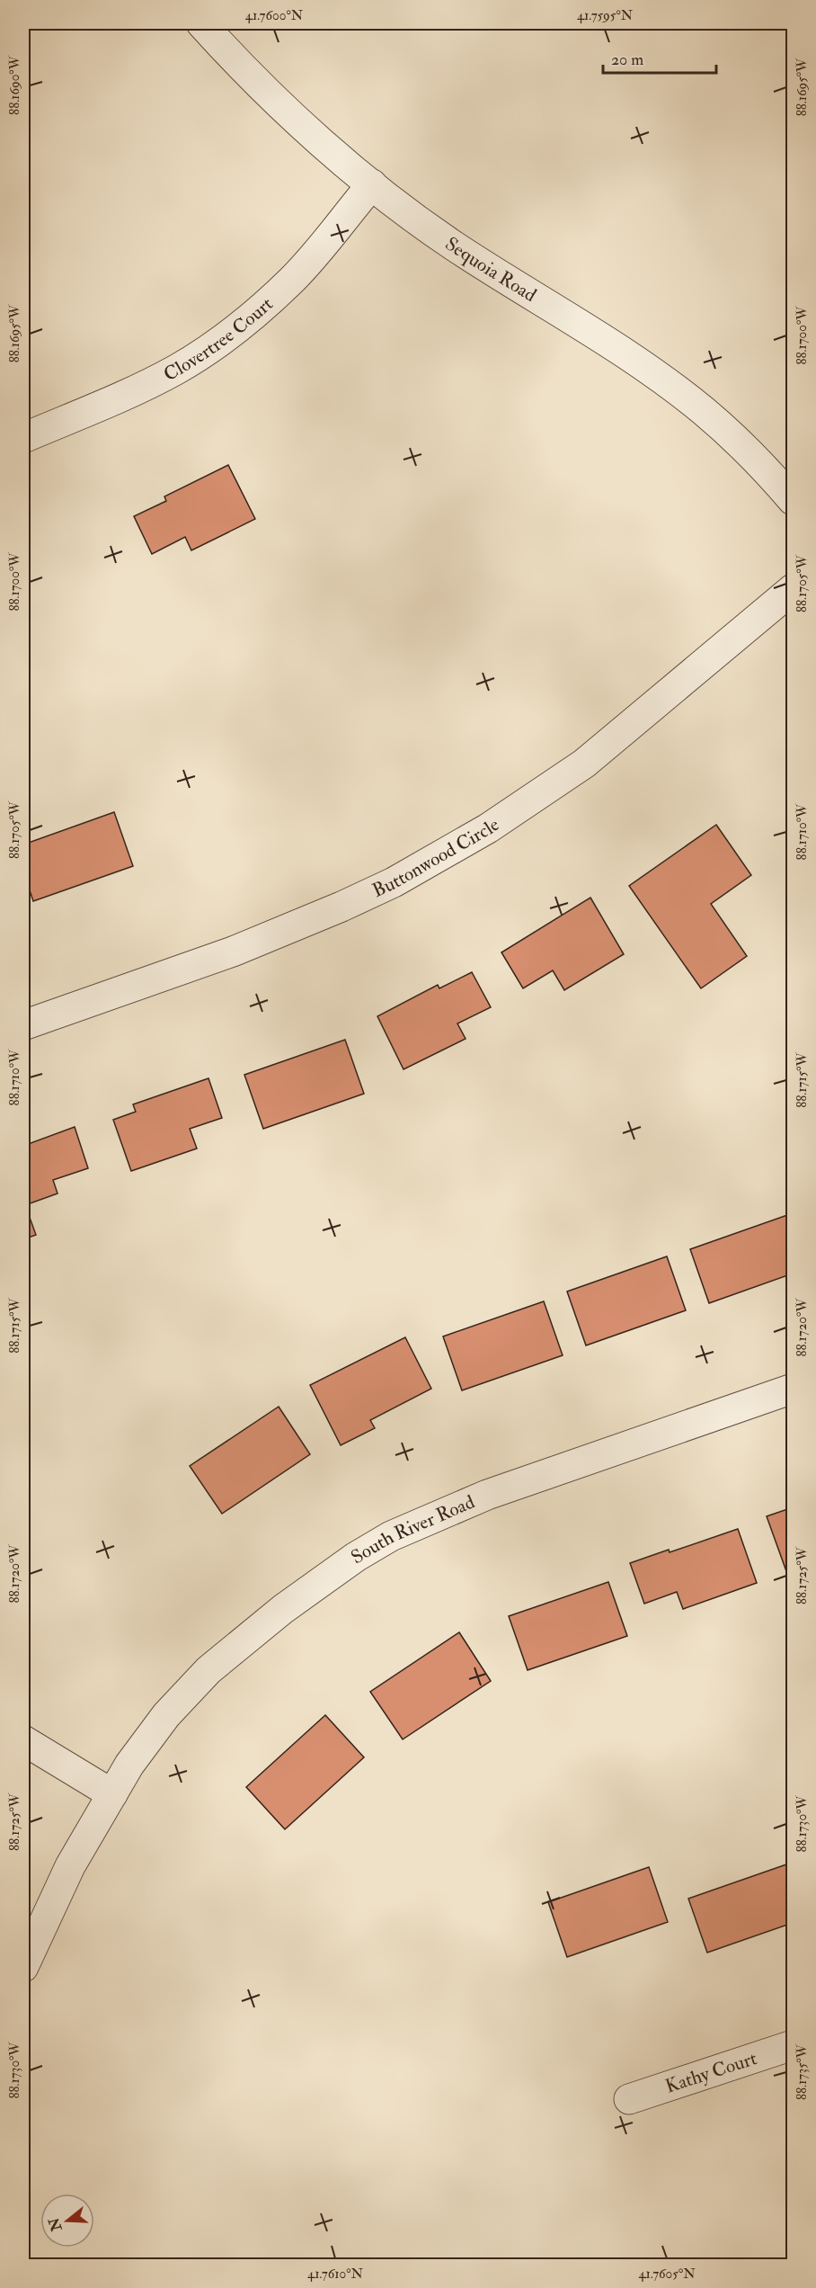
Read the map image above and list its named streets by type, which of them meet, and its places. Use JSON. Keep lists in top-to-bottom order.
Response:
{
  "streets": {
    "street": [
      "Sequoia Road",
      "Clovertree Court",
      "Buttonwood Circle",
      "South River Road",
      "Kathy Court"
    ]
  },
  "crossings": [
    ["Sequoia Road", "Clovertree Court"]
  ],
  "scale_bar": "20 m",
  "north": "left",
  "coordinates": [
    "41.7600°N",
    "41.7595°N",
    "88.1690°W",
    "88.1695°W",
    "88.1700°W",
    "88.1705°W",
    "88.1710°W",
    "88.1715°W",
    "88.1720°W",
    "88.1725°W",
    "88.1730°W",
    "88.1735°W",
    "41.7610°N",
    "41.7605°N"
  ]
}
